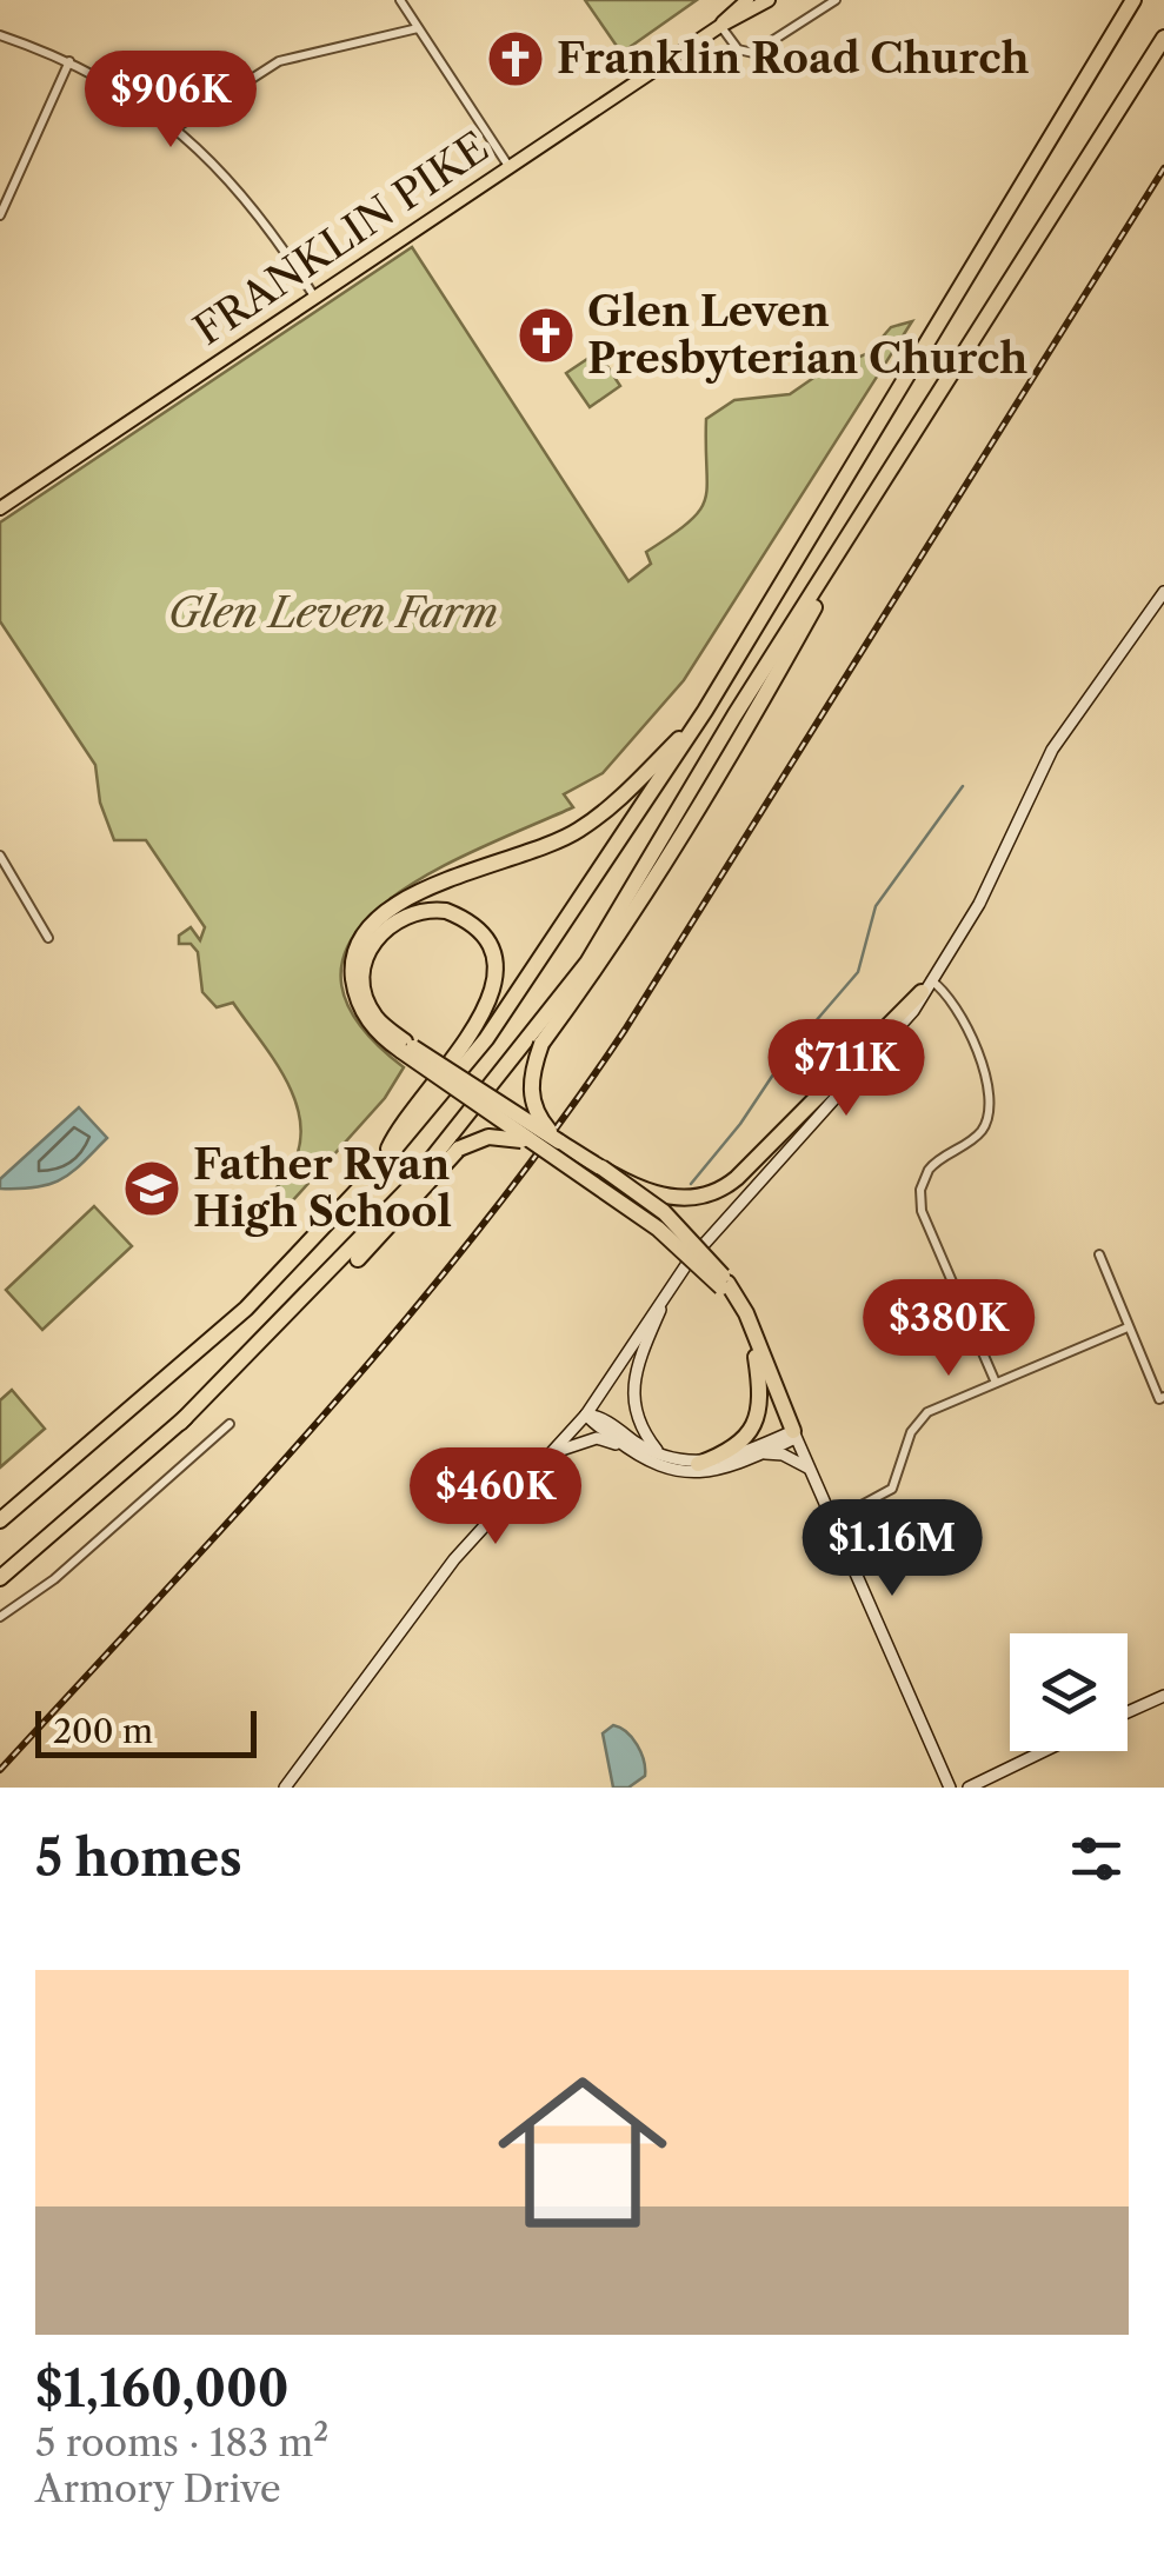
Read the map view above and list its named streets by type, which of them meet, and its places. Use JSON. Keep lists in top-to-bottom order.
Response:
{
  "streets": {
    "main road": ["FRANKLIN PIKE"]
  },
  "parks": ["Glen Leven Farm"],
  "places": {
    "church": ["Franklin Road Church", "Glen Leven Presbyterian Church"],
    "school or university": ["Father Ryan High School"]
  },
  "scale_bar": "200 m",
  "page": {
    "price": [
      "$906K",
      "$711K",
      "$380K",
      "$460K",
      "$1.16M"
    ],
    "scale": "200 m",
    "heading": "5 homes",
    "list": [
      {
        "name": "$1,160,000",
        "note": "5 rooms · 183 m² · Armory Drive"
      }
    ]
  }
}
